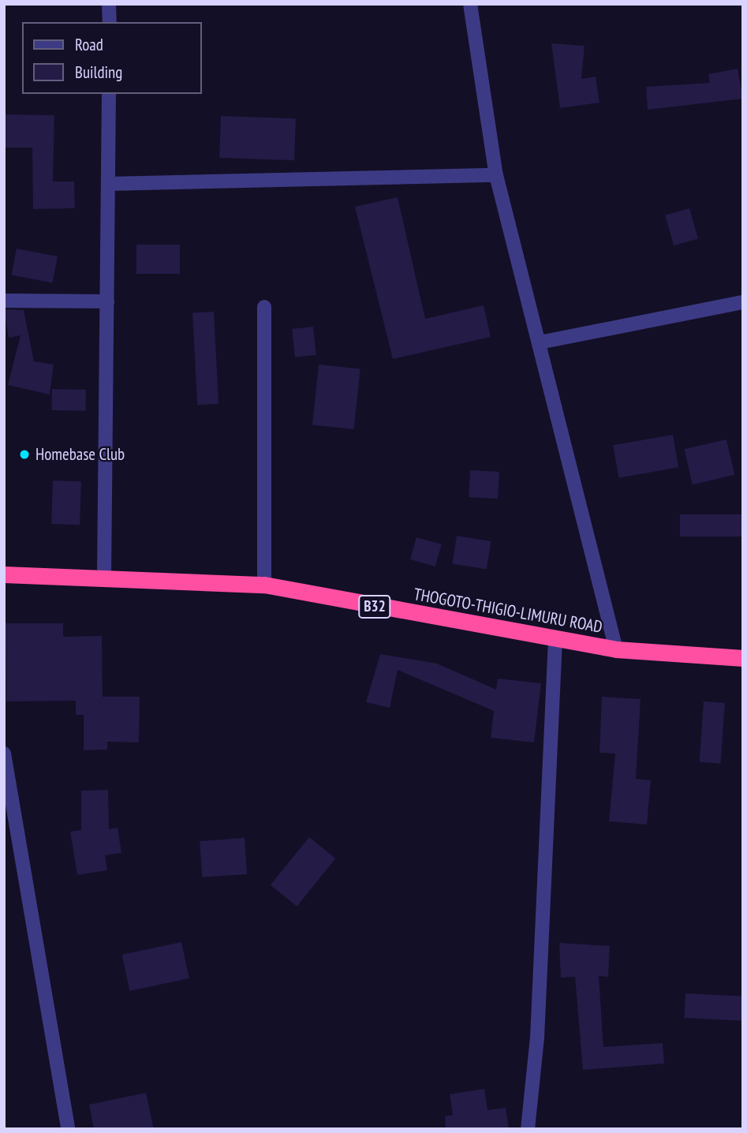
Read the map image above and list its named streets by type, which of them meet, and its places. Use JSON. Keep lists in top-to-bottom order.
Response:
{
  "streets": {
    "highway": ["B32", "THOGOTO-THIGIO-LIMURU ROAD"]
  },
  "places": ["Homebase Club"],
  "legend": ["Road", "Building"]
}
